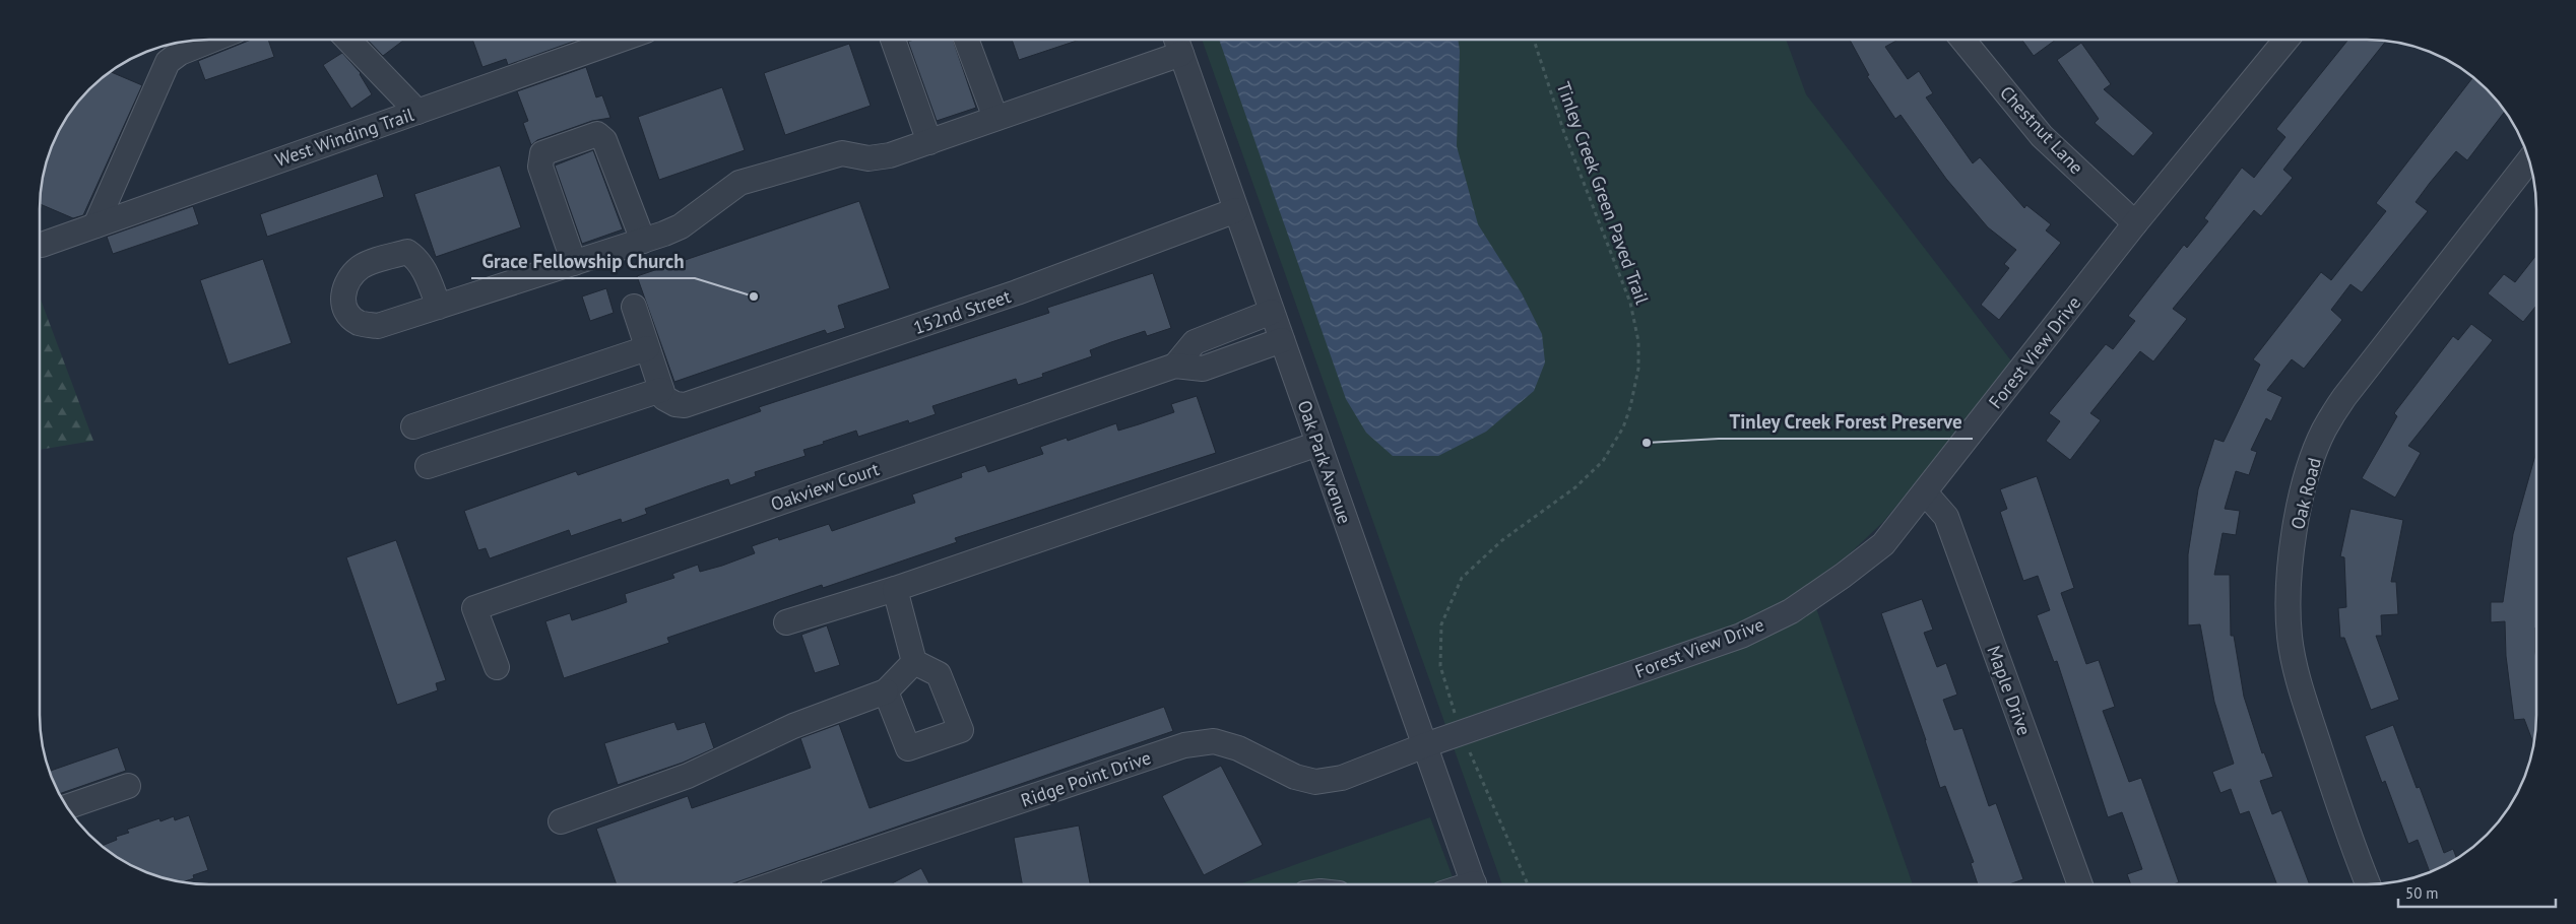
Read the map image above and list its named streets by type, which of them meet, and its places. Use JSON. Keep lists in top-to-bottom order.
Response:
{
  "streets": {
    "street": [
      "Chestnut Lane",
      "West Winding Trail",
      "152nd Street",
      "Forest View Drive",
      "Oak Park Avenue",
      "Oakview Court",
      "Oak Road",
      "Maple Drive",
      "Ridge Point Drive"
    ],
    "path": ["Tinley Creek Green Paved Trail"]
  },
  "crossings": [
    ["Chestnut Lane", "Forest View Drive"],
    ["152nd Street", "Oak Park Avenue"],
    ["Forest View Drive", "Oak Park Avenue"],
    ["Forest View Drive", "Maple Drive"],
    ["Forest View Drive", "Ridge Point Drive"],
    ["Oak Park Avenue", "Oakview Court"],
    ["Oak Park Avenue", "Ridge Point Drive"]
  ],
  "places": ["Grace Fellowship Church", "Tinley Creek Forest Preserve"],
  "scale_bar": "50 m"
}
